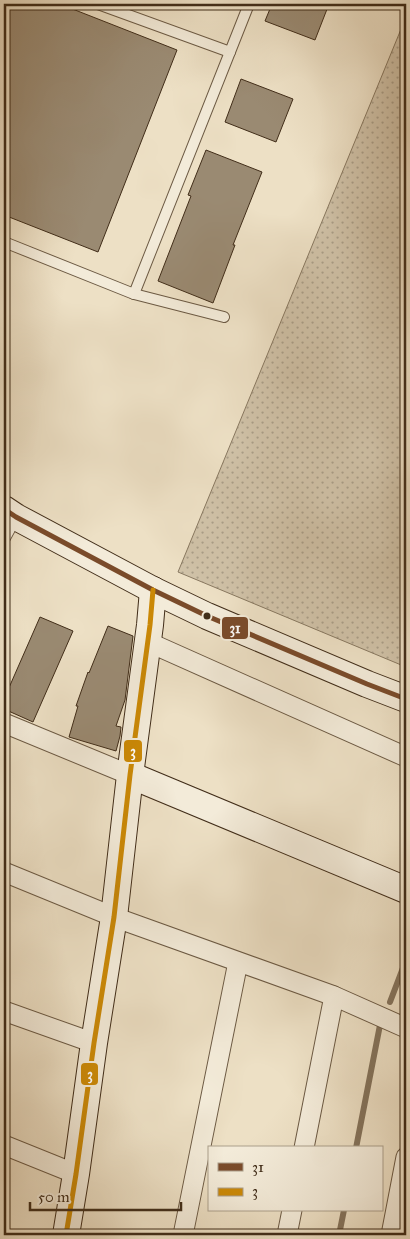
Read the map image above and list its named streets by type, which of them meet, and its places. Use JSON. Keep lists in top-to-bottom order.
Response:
{
  "lines": ["transit line 31", "transit line 3"],
  "legend": ["31", "3"],
  "scale_bar": "50 m"
}
